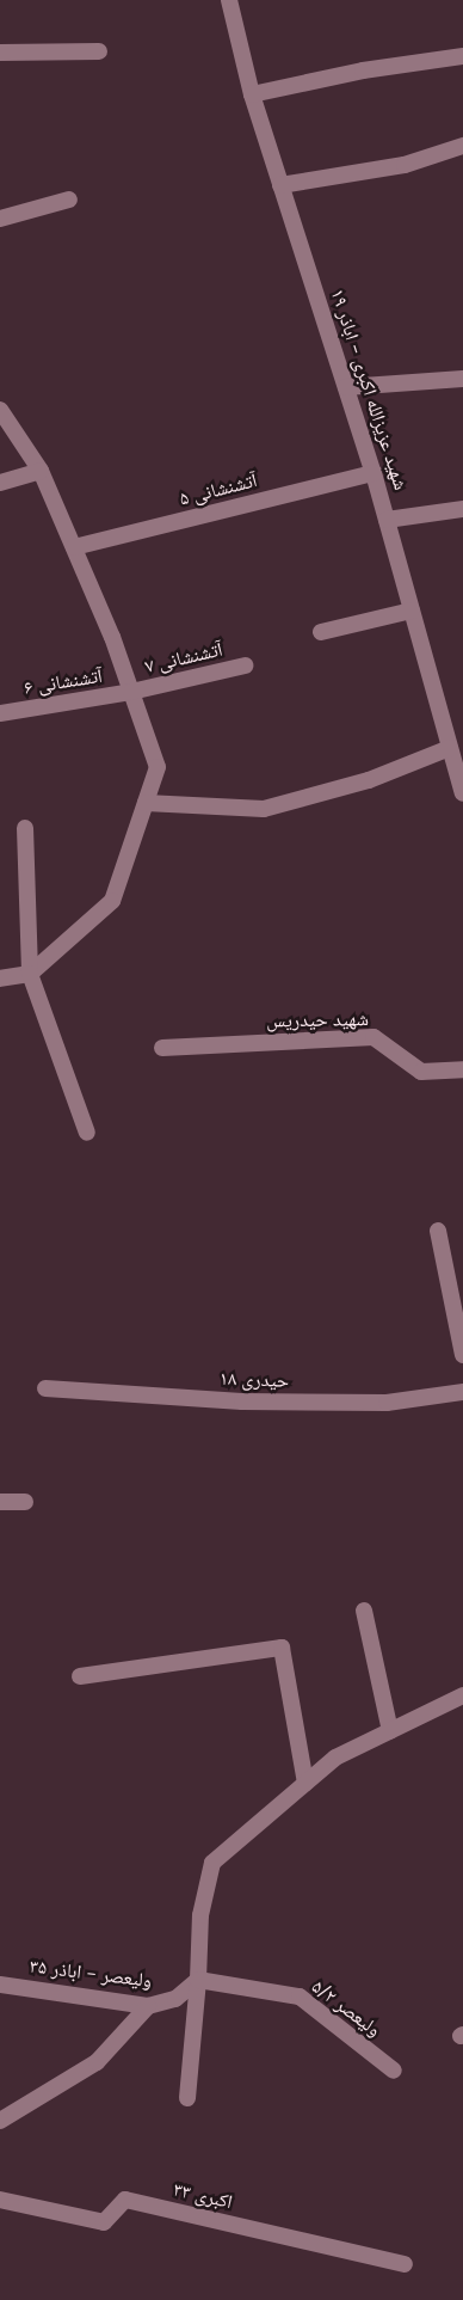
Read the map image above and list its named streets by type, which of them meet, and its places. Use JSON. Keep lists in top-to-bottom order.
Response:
{
  "streets": {
    "street": [
      "شهید عزیزالله اکبری - اباذر ۱۹",
      "آتشنشانی ۵",
      "آتشنشانی ۷",
      "آتشنشانی ۶",
      "شهید حیدریس",
      "حیدری ۱۸",
      "ولیعصر - اباذر ۳۵",
      "ولیعصر ۵/۲",
      "اکبری ۳۳"
    ]
  },
  "crossings": [
    ["شهید عزیزالله اکبری - اباذر ۱۹", "آتشنشانی ۵"],
    ["آتشنشانی ۷", "آتشنشانی ۶"],
    ["ولیعصر - اباذر ۳۵", "ولیعصر ۵/۲"]
  ]
}
